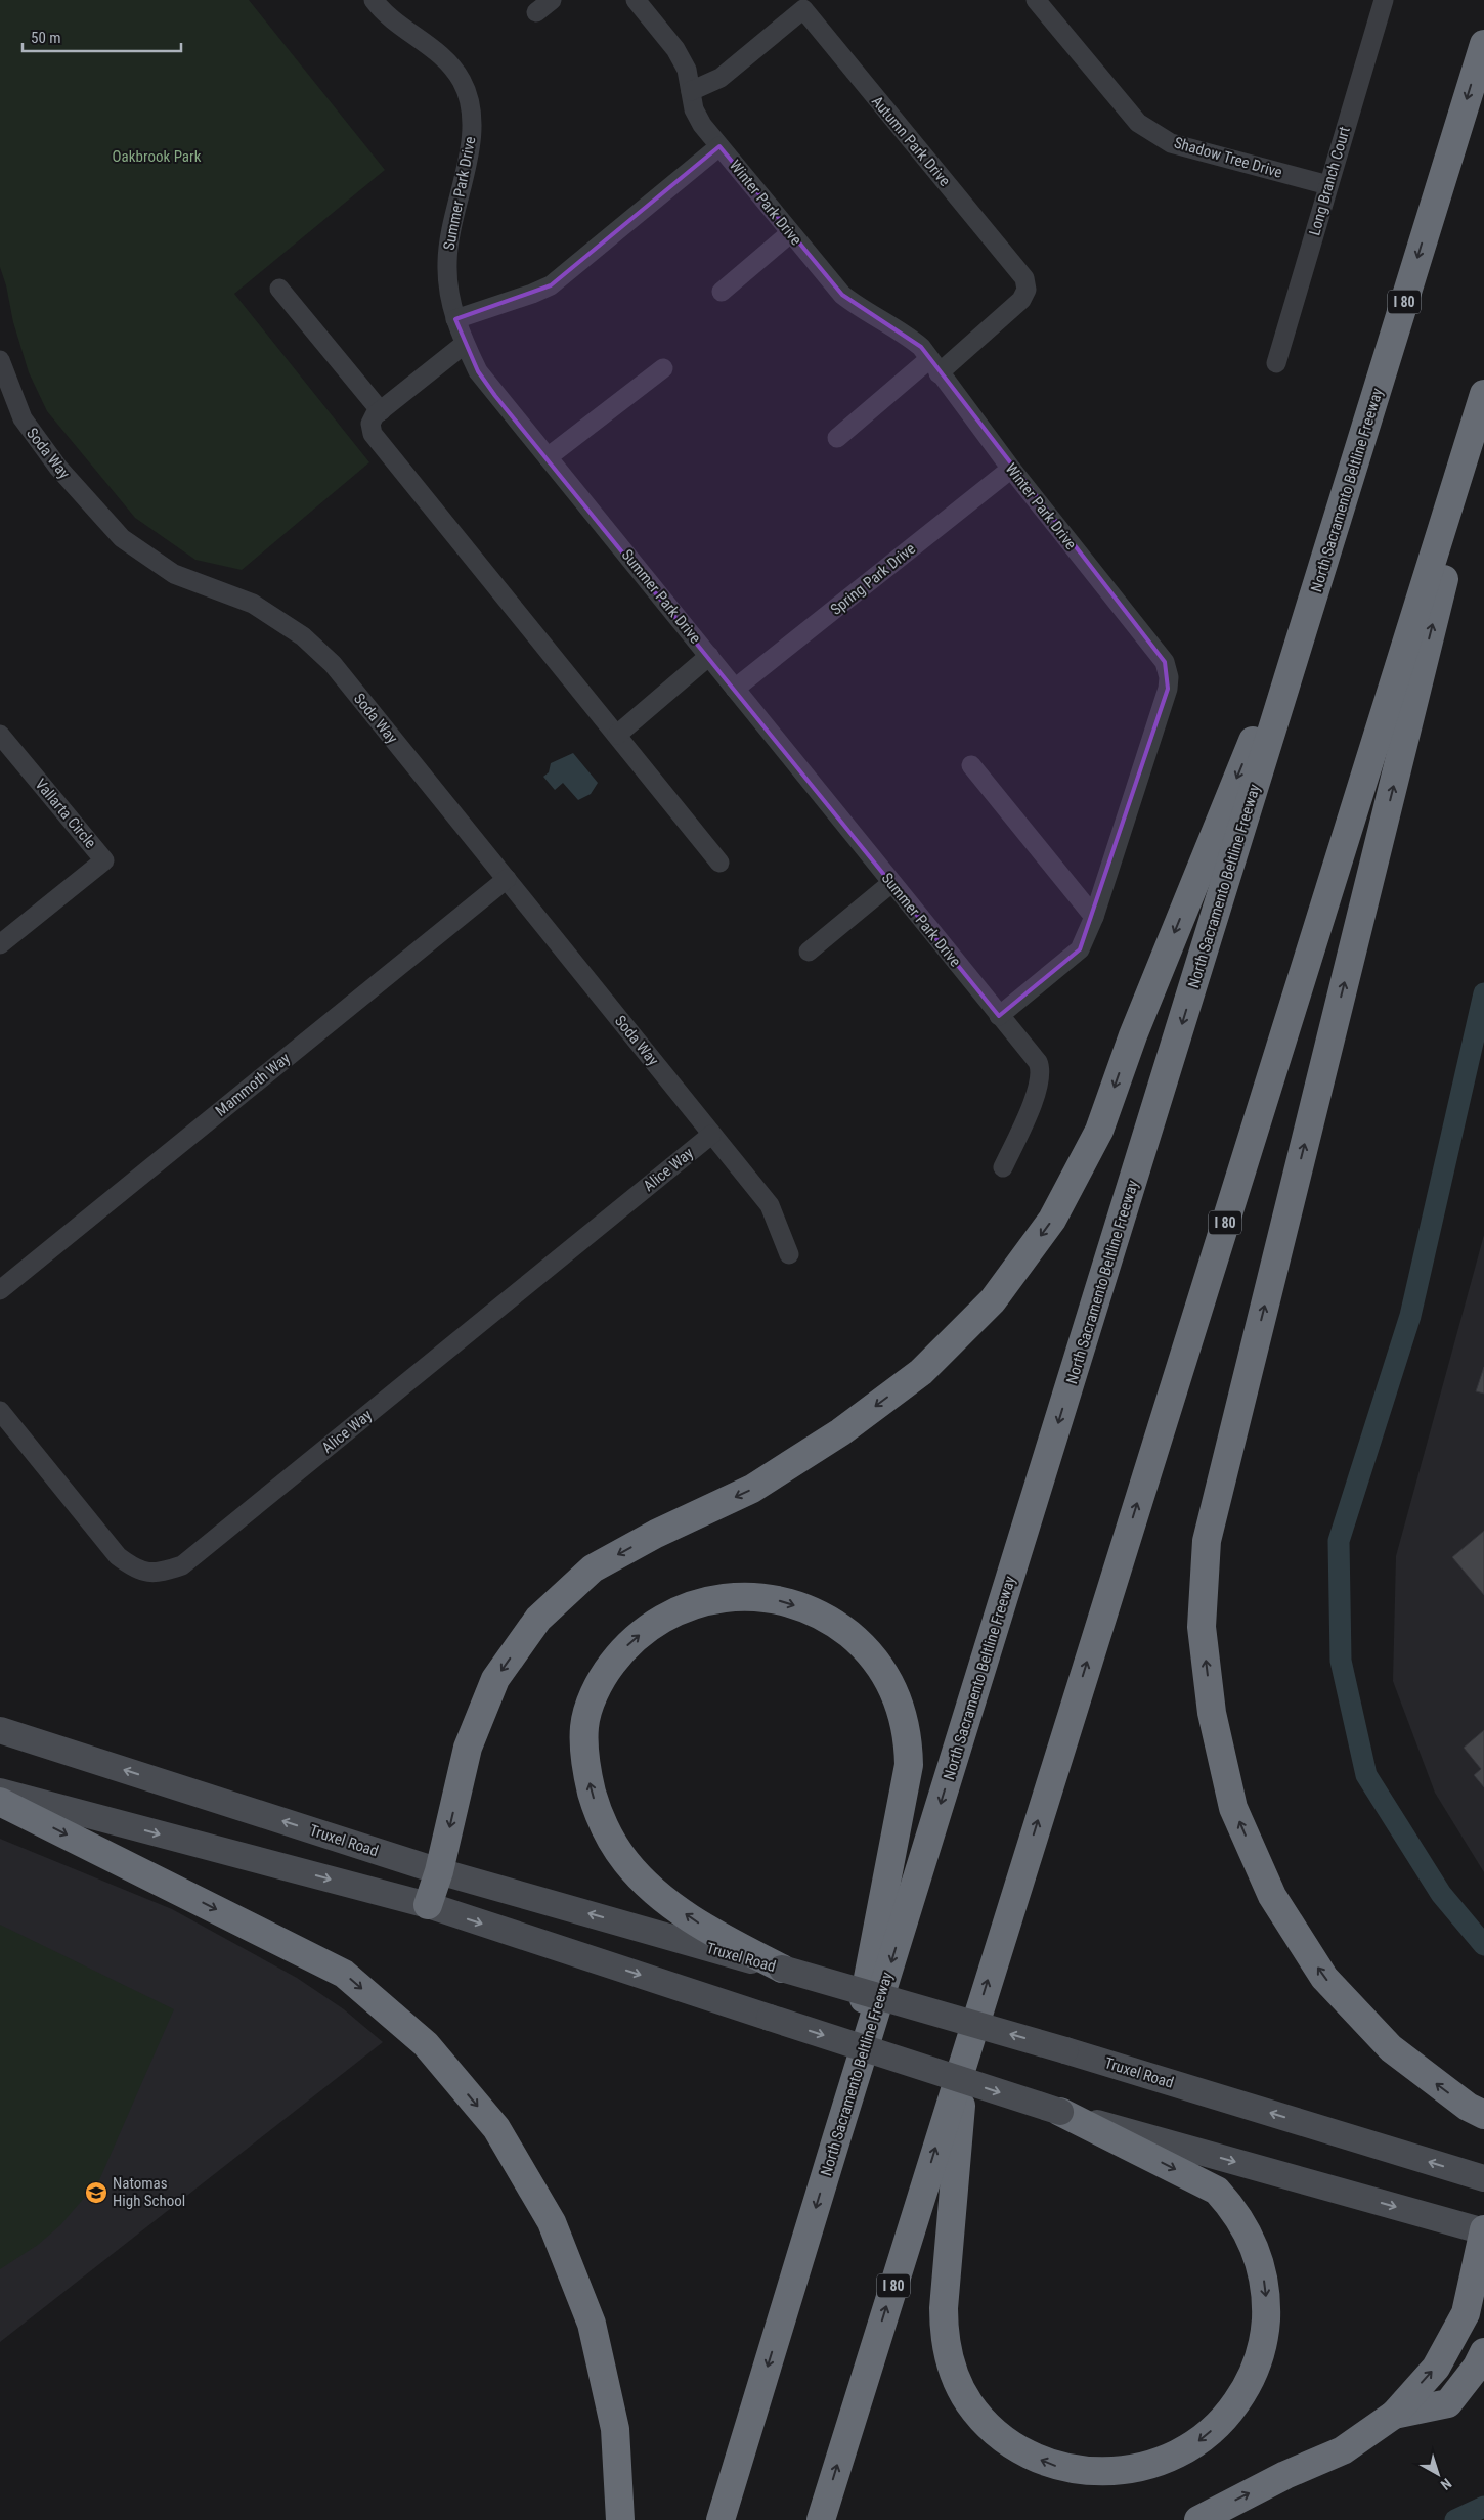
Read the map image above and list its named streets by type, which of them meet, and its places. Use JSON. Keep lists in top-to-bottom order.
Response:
{
  "streets": {
    "highway": ["I 80", "North Sacramento Beltline Freeway"],
    "main road": ["Truxel Road"],
    "street": [
      "Autumn Park Drive",
      "Shadow Tree Drive",
      "Long Branch Court",
      "Summer Park Drive",
      "Winter Park Drive",
      "Soda Way",
      "Spring Park Drive",
      "Vallarta Circle",
      "Mammoth Way",
      "Alice Way"
    ]
  },
  "crossings": [
    ["Autumn Park Drive", "Winter Park Drive"],
    ["Shadow Tree Drive", "Long Branch Court"],
    ["Summer Park Drive", "Winter Park Drive"],
    ["Summer Park Drive", "Spring Park Drive"],
    ["Winter Park Drive", "Spring Park Drive"],
    ["Soda Way", "Mammoth Way"],
    ["Soda Way", "Alice Way"]
  ],
  "parks": ["Oakbrook Park"],
  "places": {
    "school or university": ["Natomas High School"]
  },
  "scale_bar": "50 m",
  "north": "bottom right"
}
